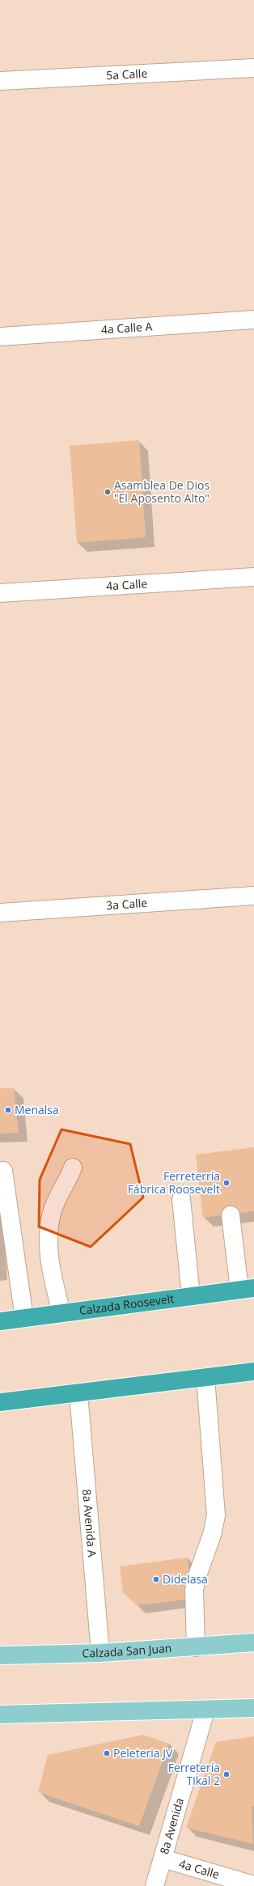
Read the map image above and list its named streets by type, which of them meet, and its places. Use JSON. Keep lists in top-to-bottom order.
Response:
{
  "streets": {
    "highway": ["Calzada Roosevelt"],
    "main road": ["Calzada San Juan"],
    "street": [
      "5a Calle",
      "4a Calle A",
      "4a Calle",
      "3a Calle",
      "8a Avenida A",
      "8a Avenida"
    ]
  },
  "crossings": [
    ["4a Calle", "8a Avenida"],
    ["8a Avenida A", "Calzada San Juan"]
  ],
  "places": [
    "Asamblea De Dios \"El Aposento Alto\"",
    "Menalsa",
    "Ferreterría Fábrica Roosevelt",
    "Didelasa",
    "Peleteria JV",
    "Ferretería Tikal 2"
  ]
}
